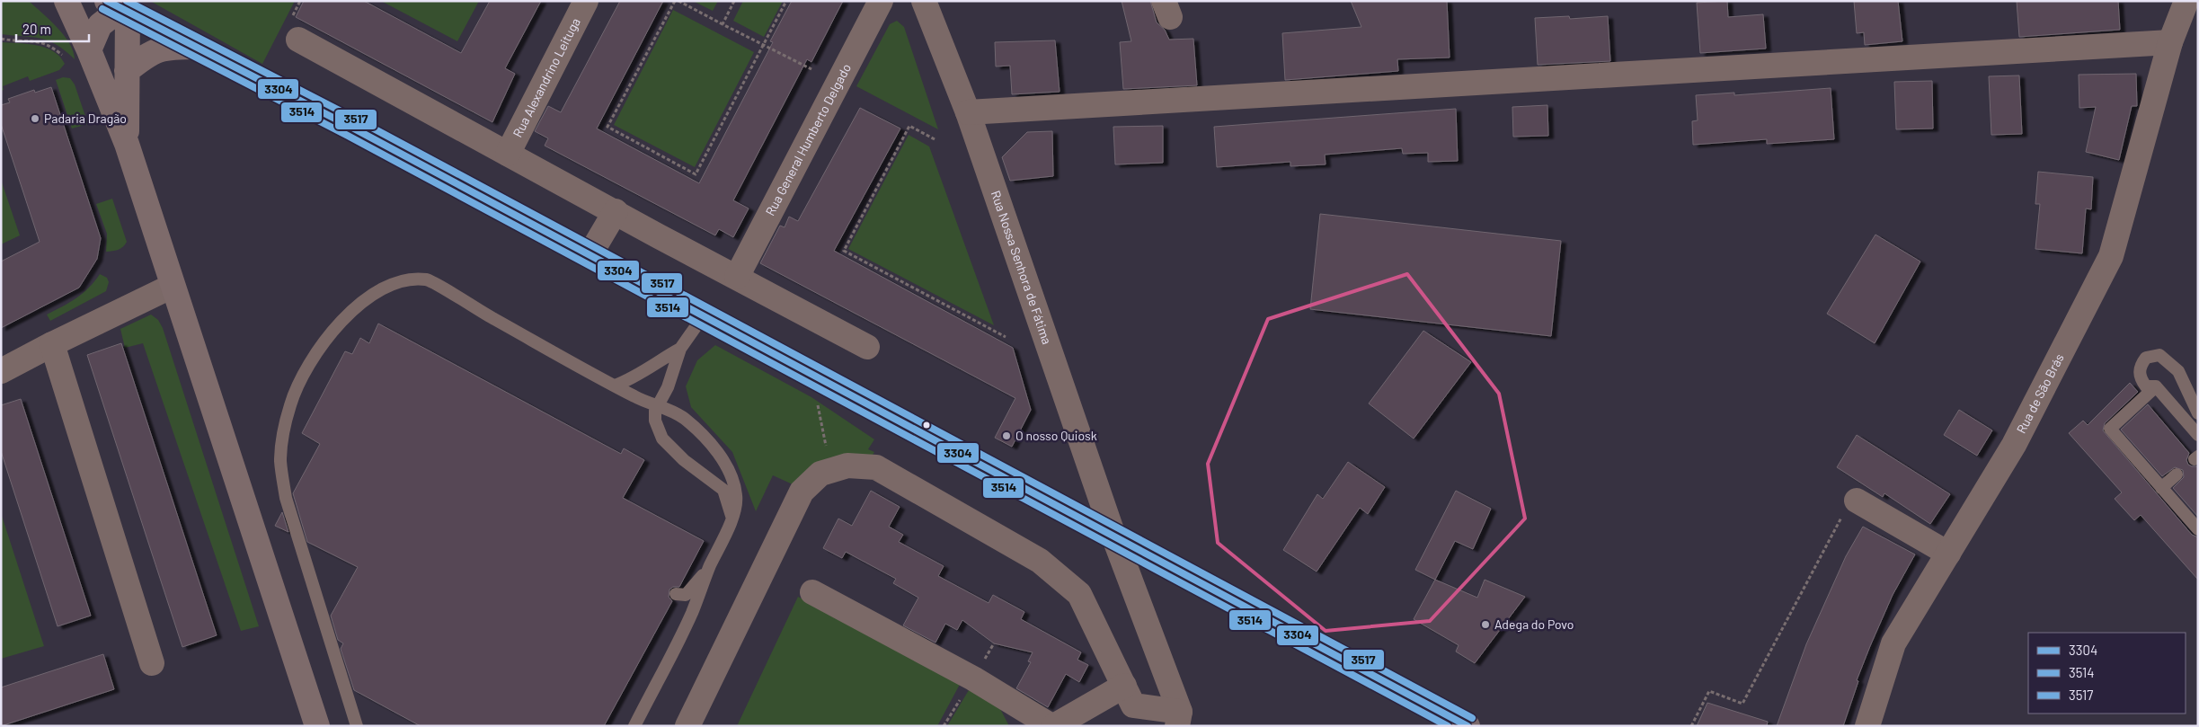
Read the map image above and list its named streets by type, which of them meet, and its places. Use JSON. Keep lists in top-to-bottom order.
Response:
{
  "streets": {
    "street": [
      "Rua Alexandrino Leituga",
      "Rua General Humberto Delgado",
      "Rua Nossa Senhora de Fátima",
      "Rua de São Brás"
    ]
  },
  "places": ["Padaria Dragão", "O nosso Quiosk", "Adega do Povo"],
  "lines": ["transit line 3304", "transit line 3517", "transit line 3514"],
  "legend": ["3304", "3514", "3517"],
  "scale_bar": "20 m"
}
